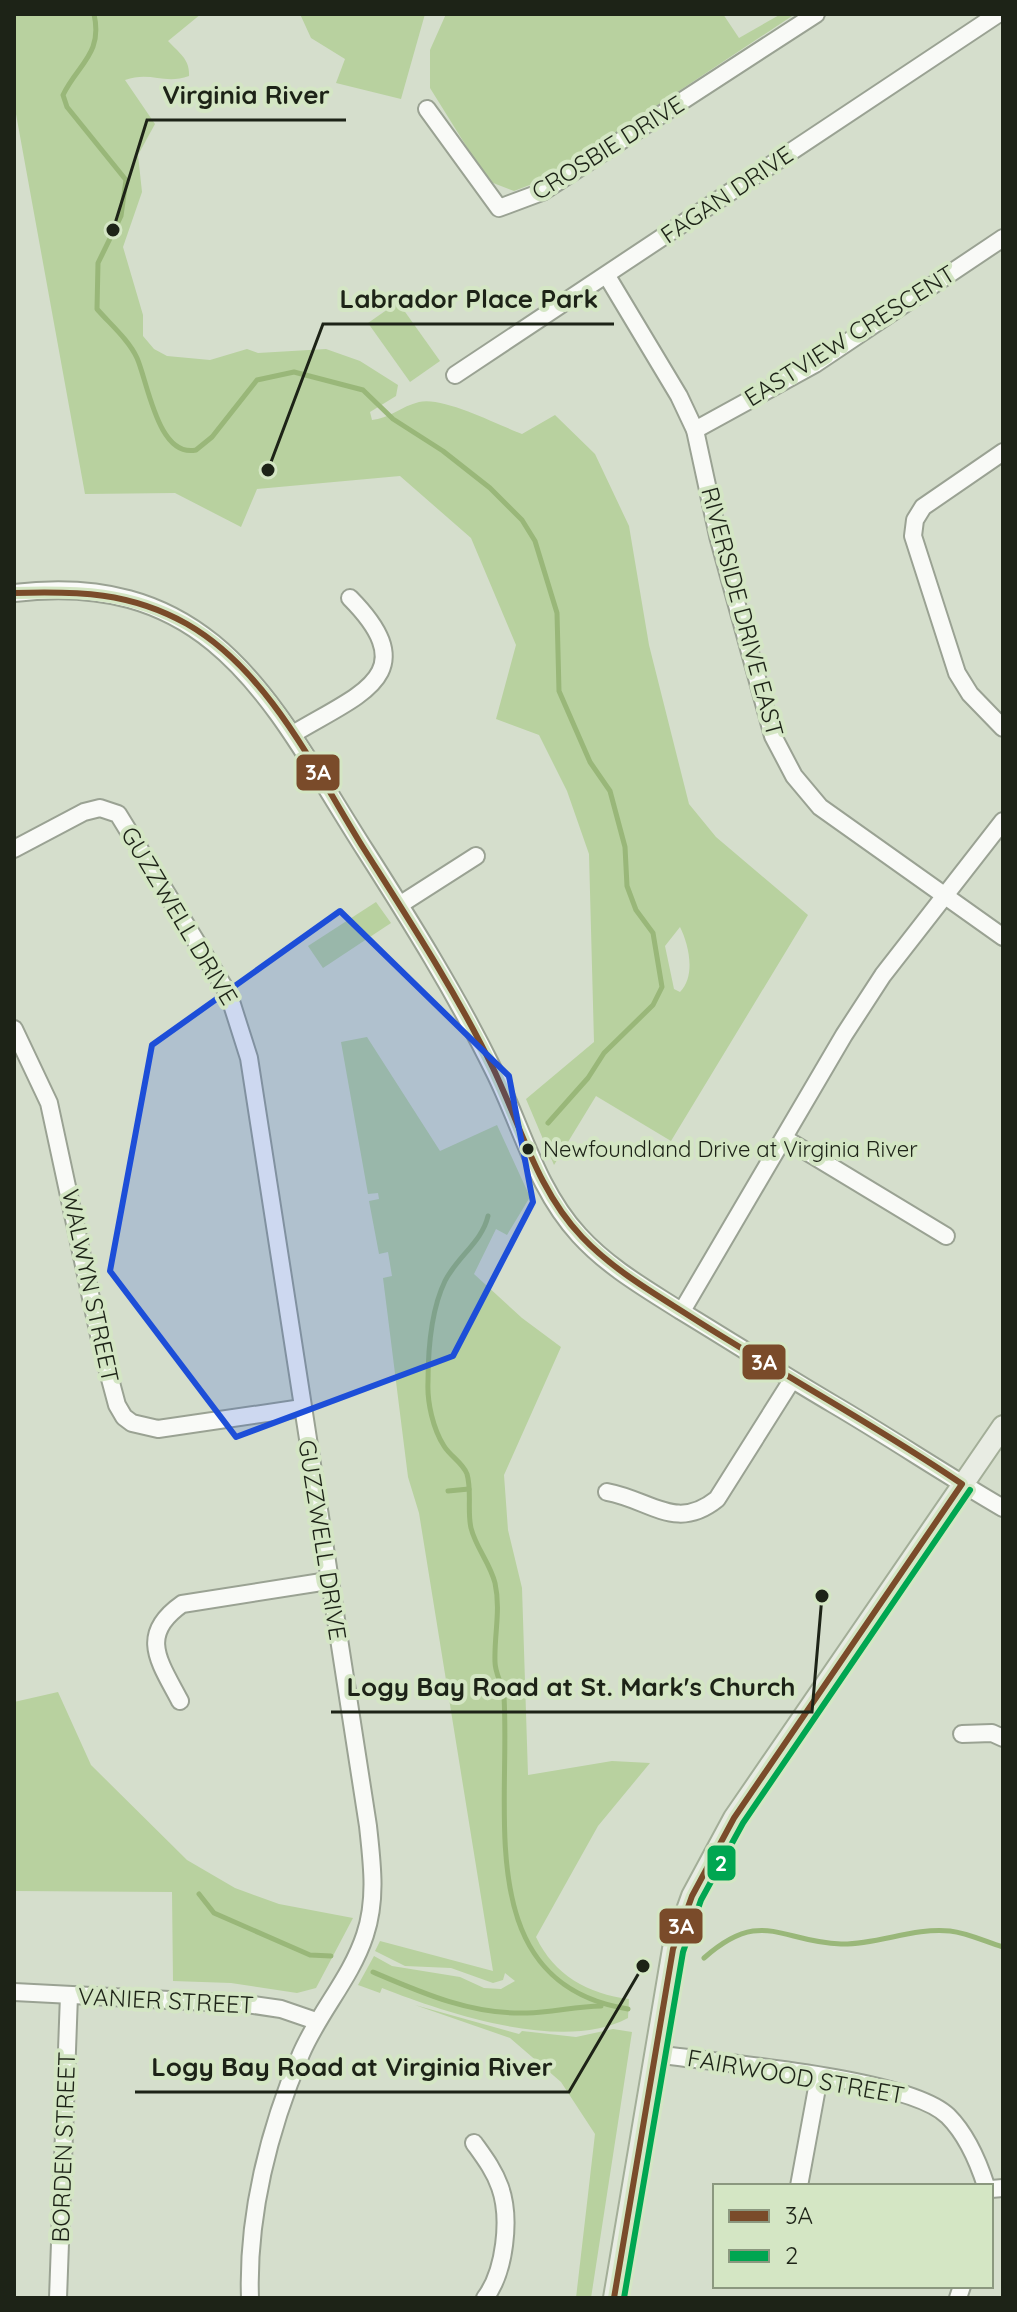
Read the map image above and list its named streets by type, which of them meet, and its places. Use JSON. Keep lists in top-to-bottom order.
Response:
{
  "streets": {
    "street": [
      "CROSBIE DRIVE",
      "FAGAN DRIVE",
      "EASTVIEW CRESCENT",
      "RIVERSIDE DRIVE EAST",
      "GUZZWELL DRIVE",
      "WALWYN STREET",
      "VANIER STREET",
      "FAIRWOOD STREET",
      "BORDEN STREET"
    ]
  },
  "crossings": [
    ["FAGAN DRIVE", "RIVERSIDE DRIVE EAST"],
    ["EASTVIEW CRESCENT", "RIVERSIDE DRIVE EAST"],
    ["GUZZWELL DRIVE", "WALWYN STREET"],
    ["GUZZWELL DRIVE", "VANIER STREET"],
    ["VANIER STREET", "BORDEN STREET"]
  ],
  "places": [
    "Virginia River",
    "Labrador Place Park",
    "Newfoundland Drive at Virginia River",
    "Logy Bay Road at St. Mark's Church",
    "Logy Bay Road at Virginia River"
  ],
  "lines": ["transit line 3A", "transit line 2"],
  "legend": ["3A", "2"]
}
